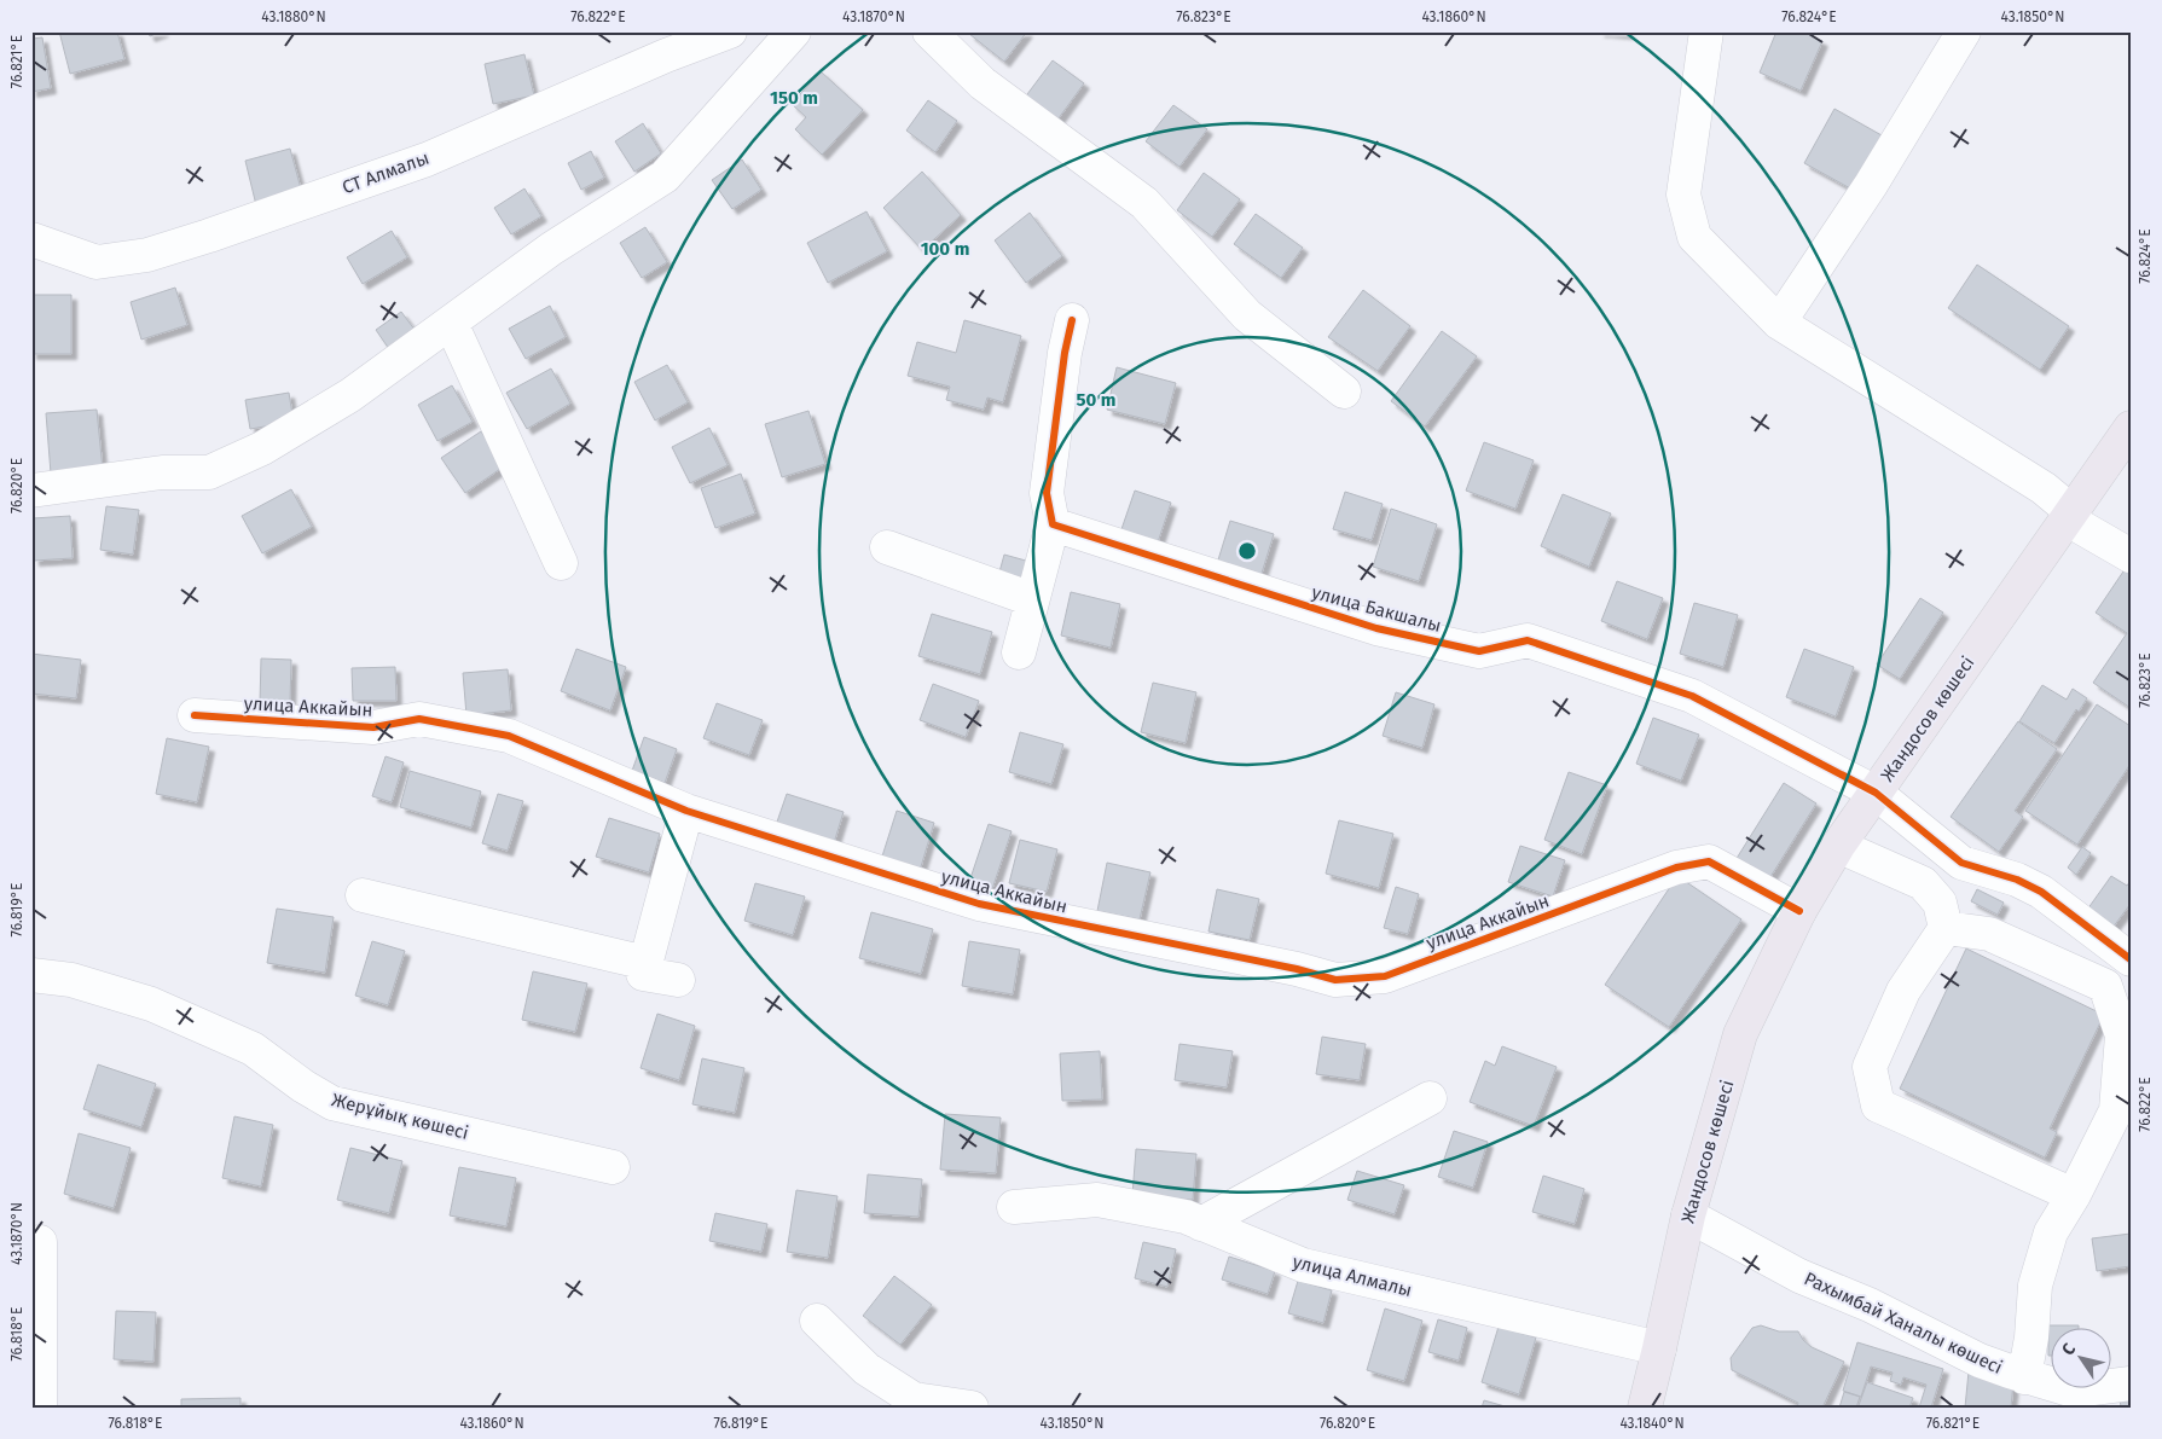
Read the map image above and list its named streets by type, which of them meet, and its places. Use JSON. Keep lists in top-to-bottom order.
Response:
{
  "streets": {
    "main road": ["Жандосов көшесі"],
    "street": [
      "СТ Алмалы",
      "улица Бакшалы",
      "улица Аккайын",
      "Жерұйық көшесі",
      "улица Алмалы",
      "Рахымбай Ханалы көшесі"
    ]
  },
  "crossings": [
    ["улица Бакшалы", "Жандосов көшесі"],
    ["улица Аккайын", "Жандосов көшесі"],
    ["Жандосов көшесі", "улица Алмалы"],
    ["Жандосов көшесі", "Рахымбай Ханалы көшесі"]
  ],
  "north": "top left",
  "coordinates": [
    "43.1880°N",
    "76.822°E",
    "43.1870°N",
    "76.823°E",
    "43.1860°N",
    "76.824°E",
    "43.1850°N",
    "76.821°E",
    "76.820°E",
    "76.819°E",
    "76.818°E",
    "43.1840°N"
  ],
  "rings": ["150 m", "100 m", "50 m"]
}
